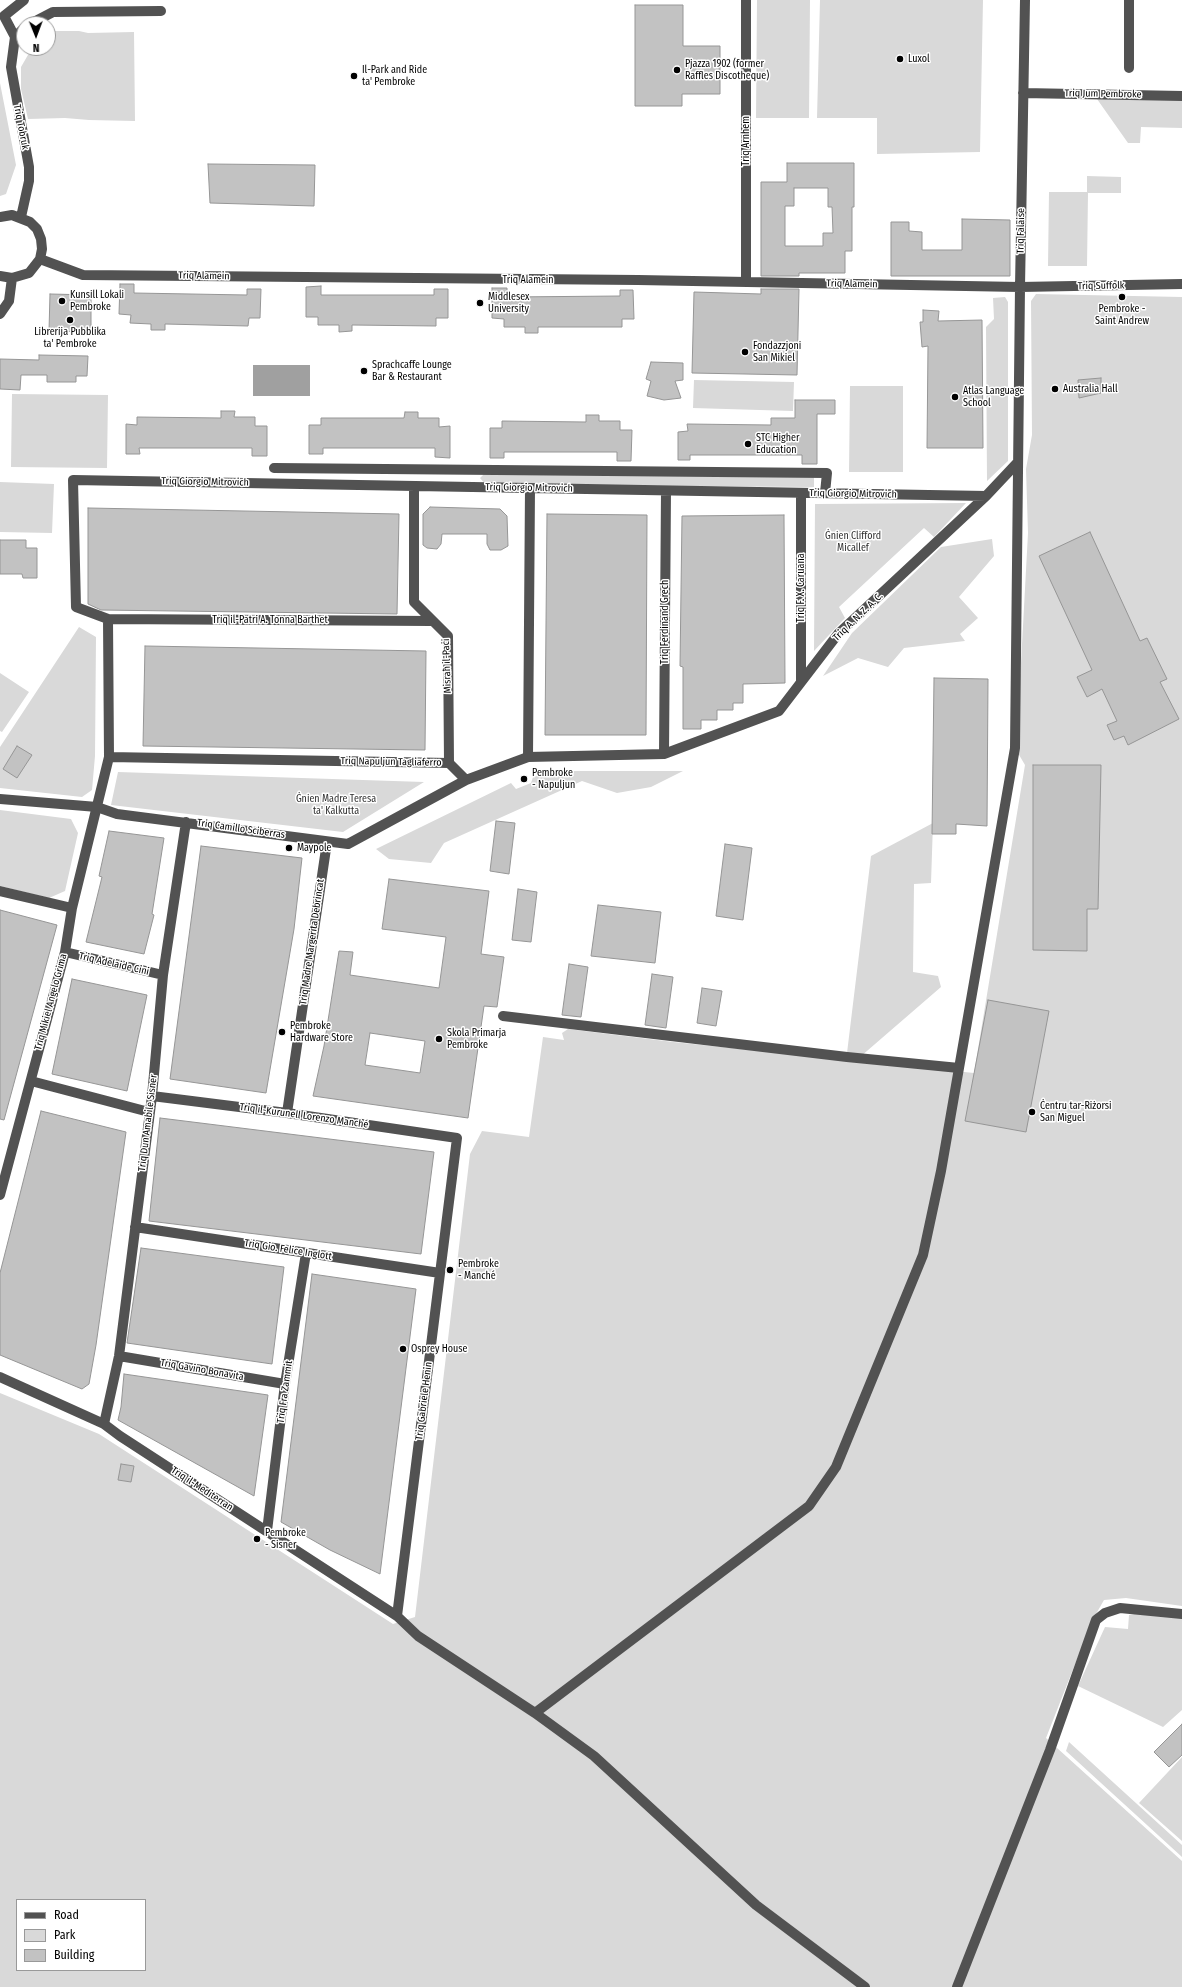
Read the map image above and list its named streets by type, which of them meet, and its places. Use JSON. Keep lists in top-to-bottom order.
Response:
{
  "streets": {
    "street": [
      "Triq Jum Pembroke",
      "Triq Tobruk",
      "Triq Arnhem",
      "Triq Falaise",
      "Triq Alamein",
      "Triq Suffolk",
      "Triq Giorgio Mitrovich",
      "Triq F. X. Caruana",
      "Triq A. N. Z. A. C.",
      "Triq il-Patri A. Tonna Barthet",
      "Triq Ferdinand Grech",
      "Misraħ il-Paċi",
      "Triq Napuljun Tagliaferro",
      "Triq Camillo Sciberras",
      "Triq Madre Margerita Debrincat",
      "Triq Adelaide Cini",
      "Triq Mikiel Angelo Grima",
      "Triq il-Kurunell Lorenzo Manché",
      "Triq Dun Amabile Sisner",
      "Triq Gio. Felice Inglott",
      "Triq Gavino Bonavita",
      "Triq Fra Zammit",
      "Triq Gabriele Henin",
      "Triq il-Mediterran"
    ]
  },
  "crossings": [
    ["Triq Jum Pembroke", "Triq Falaise"],
    ["Triq Arnhem", "Triq Alamein"],
    ["Triq Falaise", "Triq Alamein"],
    ["Triq Falaise", "Triq Suffolk"],
    ["Triq Falaise", "Triq A. N. Z. A. C."],
    ["Triq Falaise", "Triq il-Mediterran"],
    ["Triq Alamein", "Triq Suffolk"],
    ["Triq Giorgio Mitrovich", "Triq F. X. Caruana"],
    ["Triq Giorgio Mitrovich", "Triq A. N. Z. A. C."],
    ["Triq Giorgio Mitrovich", "Triq il-Patri A. Tonna Barthet"],
    ["Triq Giorgio Mitrovich", "Triq Ferdinand Grech"],
    ["Triq Giorgio Mitrovich", "Misraħ il-Paċi"],
    ["Triq Giorgio Mitrovich", "Triq Mikiel Angelo Grima"],
    ["Triq F. X. Caruana", "Triq A. N. Z. A. C."],
    ["Triq A. N. Z. A. C.", "Triq Ferdinand Grech"],
    ["Triq il-Patri A. Tonna Barthet", "Misraħ il-Paċi"],
    ["Triq il-Patri A. Tonna Barthet", "Triq Mikiel Angelo Grima"],
    ["Misraħ il-Paċi", "Triq Napuljun Tagliaferro"],
    ["Triq Napuljun Tagliaferro", "Triq Camillo Sciberras"],
    ["Triq Napuljun Tagliaferro", "Triq Mikiel Angelo Grima"],
    ["Triq Camillo Sciberras", "Triq Madre Margerita Debrincat"],
    ["Triq Camillo Sciberras", "Triq Mikiel Angelo Grima"],
    ["Triq Camillo Sciberras", "Triq Dun Amabile Sisner"],
    ["Triq Madre Margerita Debrincat", "Triq il-Kurunell Lorenzo Manché"],
    ["Triq Adelaide Cini", "Triq Mikiel Angelo Grima"],
    ["Triq Adelaide Cini", "Triq Dun Amabile Sisner"],
    ["Triq il-Kurunell Lorenzo Manché", "Triq Dun Amabile Sisner"],
    ["Triq il-Kurunell Lorenzo Manché", "Triq Gabriele Henin"],
    ["Triq Dun Amabile Sisner", "Triq Gio. Felice Inglott"],
    ["Triq Dun Amabile Sisner", "Triq Gavino Bonavita"],
    ["Triq Dun Amabile Sisner", "Triq il-Mediterran"],
    ["Triq Gio. Felice Inglott", "Triq Fra Zammit"],
    ["Triq Gio. Felice Inglott", "Triq Gabriele Henin"],
    ["Triq Gavino Bonavita", "Triq Fra Zammit"],
    ["Triq Fra Zammit", "Triq il-Mediterran"],
    ["Triq Gabriele Henin", "Triq il-Mediterran"]
  ],
  "parks": ["Ġnien Clifford Micallef", "Ġnien Madre Teresa ta' Kalkutta"],
  "places": [
    "Luxol",
    "Pjazza 1902 (former Raffles Discotheque)",
    "Il-Park and Ride ta' Pembroke",
    "Pembroke - Saint Andrew",
    "Kunsill Lokali Pembroke",
    "Middlesex University",
    "Librerija Pubblika ta' Pembroke",
    "Fondazzjoni San Mikiel",
    "Sprachcaffe Lounge Bar & Restaurant",
    "Australia Hall",
    "Atlas Language School",
    "STC Higher Education",
    "Pembroke - Napuljun",
    "Maypole",
    "Pembroke Hardware Store",
    "Skola Primarja Pembroke",
    "Ċentru tar-Riżorsi San Miguel",
    "Pembroke - Manché",
    "Osprey House",
    "Pembroke - Sisner"
  ],
  "legend": ["Road", "Park", "Building"],
  "north": "bottom"
}
